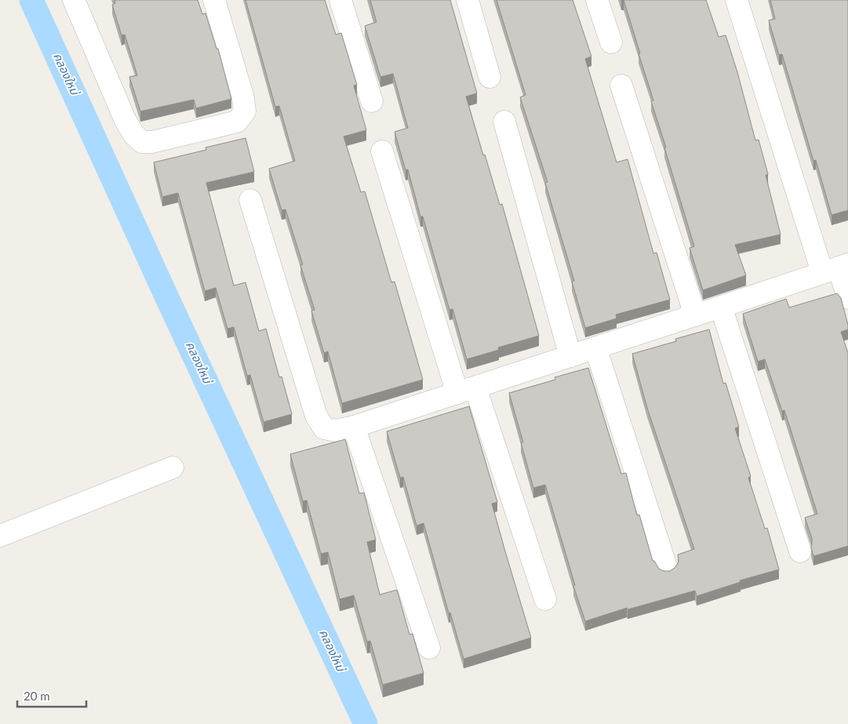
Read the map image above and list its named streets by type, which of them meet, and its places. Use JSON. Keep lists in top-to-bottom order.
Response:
{
  "water": ["คลองใหม่"],
  "scale_bar": "20 m"
}
